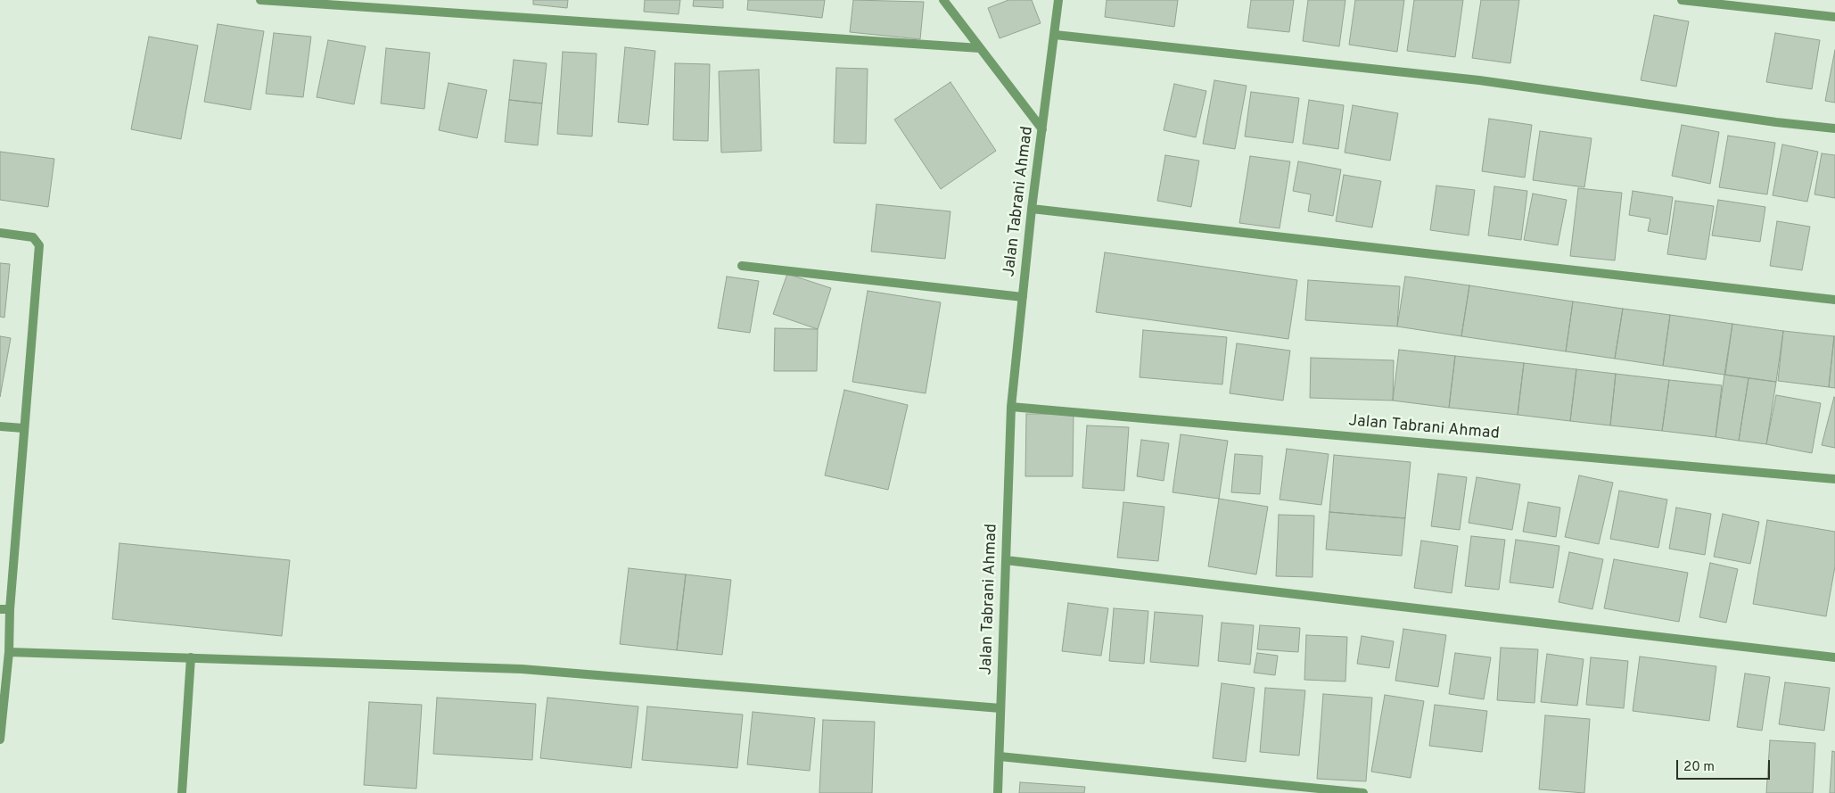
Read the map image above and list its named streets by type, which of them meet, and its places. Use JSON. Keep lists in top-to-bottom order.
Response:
{
  "streets": {
    "street": ["Jalan Tabrani Ahmad"]
  },
  "scale_bar": "20 m"
}
